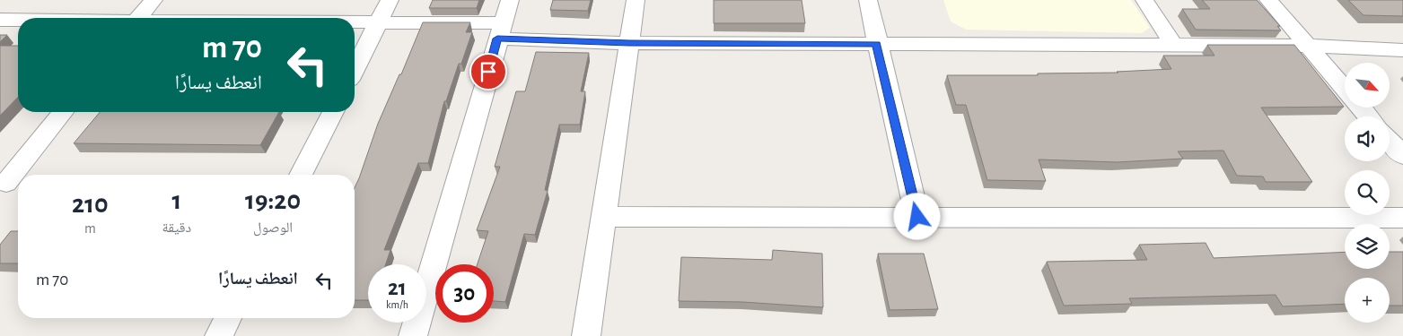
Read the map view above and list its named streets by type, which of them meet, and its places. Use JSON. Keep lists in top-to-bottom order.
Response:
{
  "north": "bottom right",
  "page": {
    "turn": ["70 m", "انعطف يسارًا"],
    "map_buttons": "+",
    "eta": [
      "19:20",
      "الوصول",
      "1",
      "دقيقة",
      "210",
      "m"
    ],
    "list": [
      {
        "name": "انعطف يسارًا",
        "value": "70 m"
      }
    ],
    "speed": "21 km/h",
    "limit": "30"
  }
}
